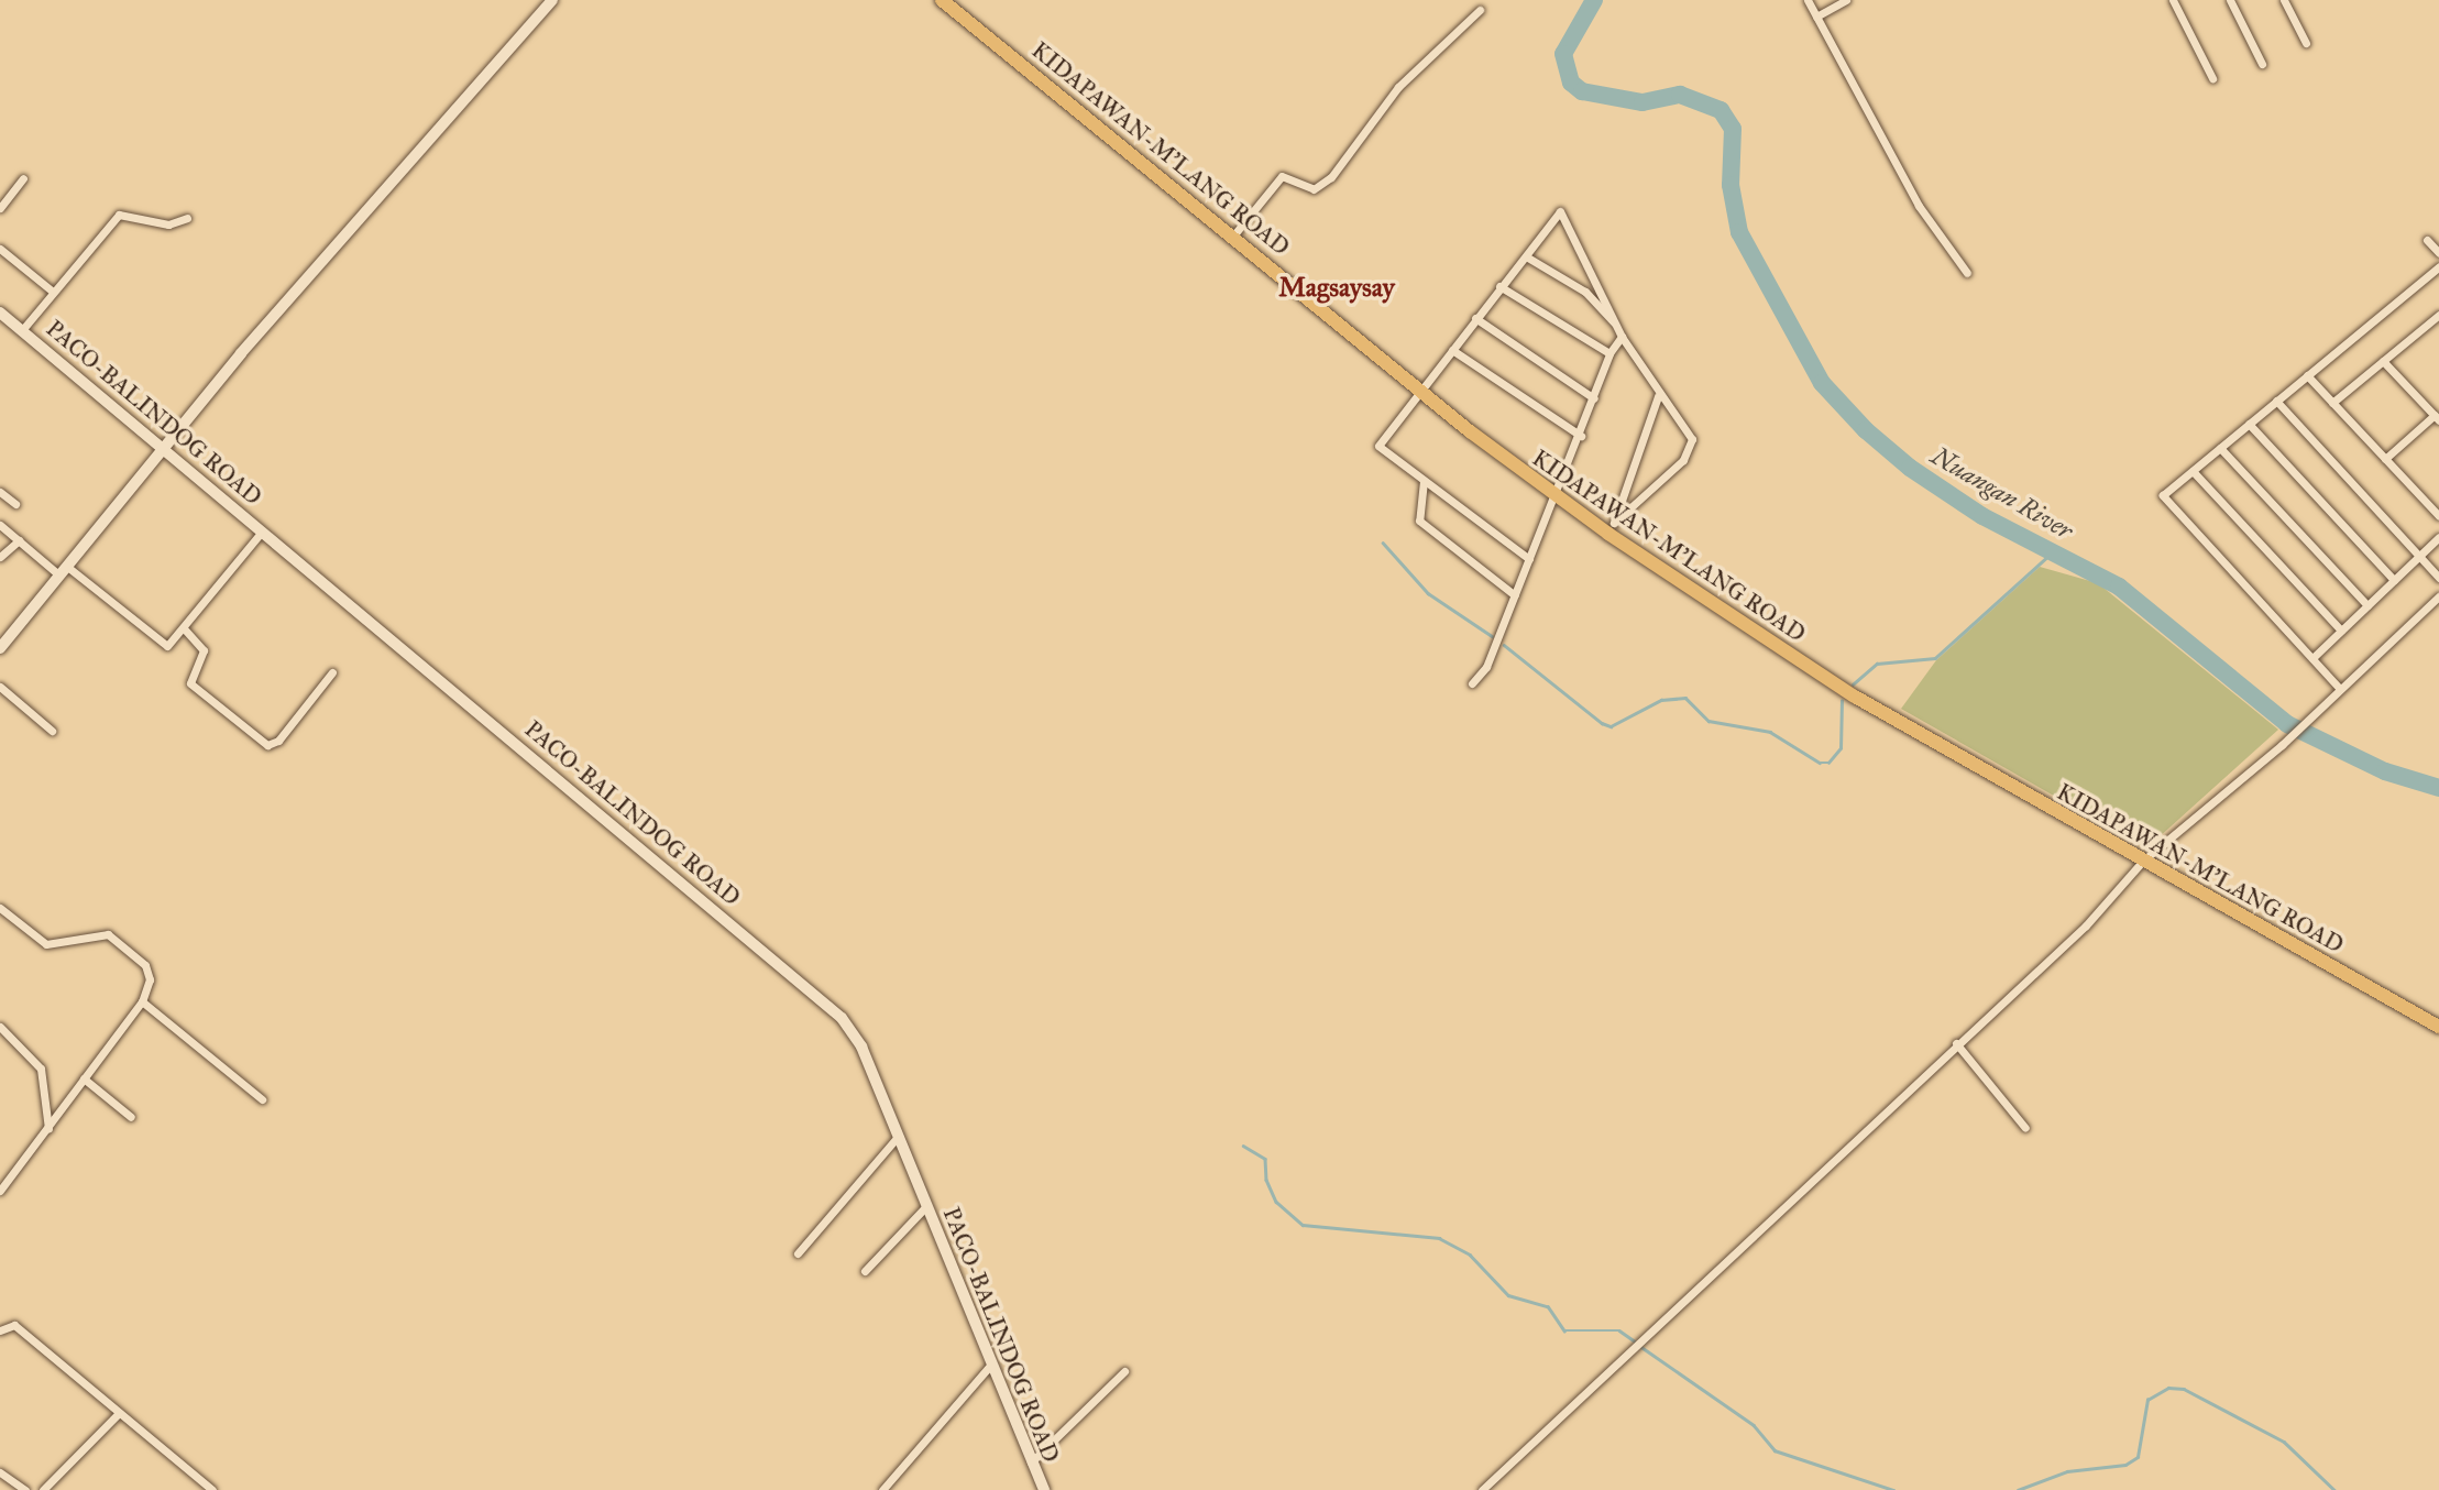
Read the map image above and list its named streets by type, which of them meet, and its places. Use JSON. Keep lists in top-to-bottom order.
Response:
{
  "streets": {
    "main road": ["KIDAPAWAN-M'LANG ROAD"],
    "street": ["PACO-BALINDOG ROAD"]
  },
  "districts": ["Magsaysay"],
  "water": ["Nuangan River"]
}
